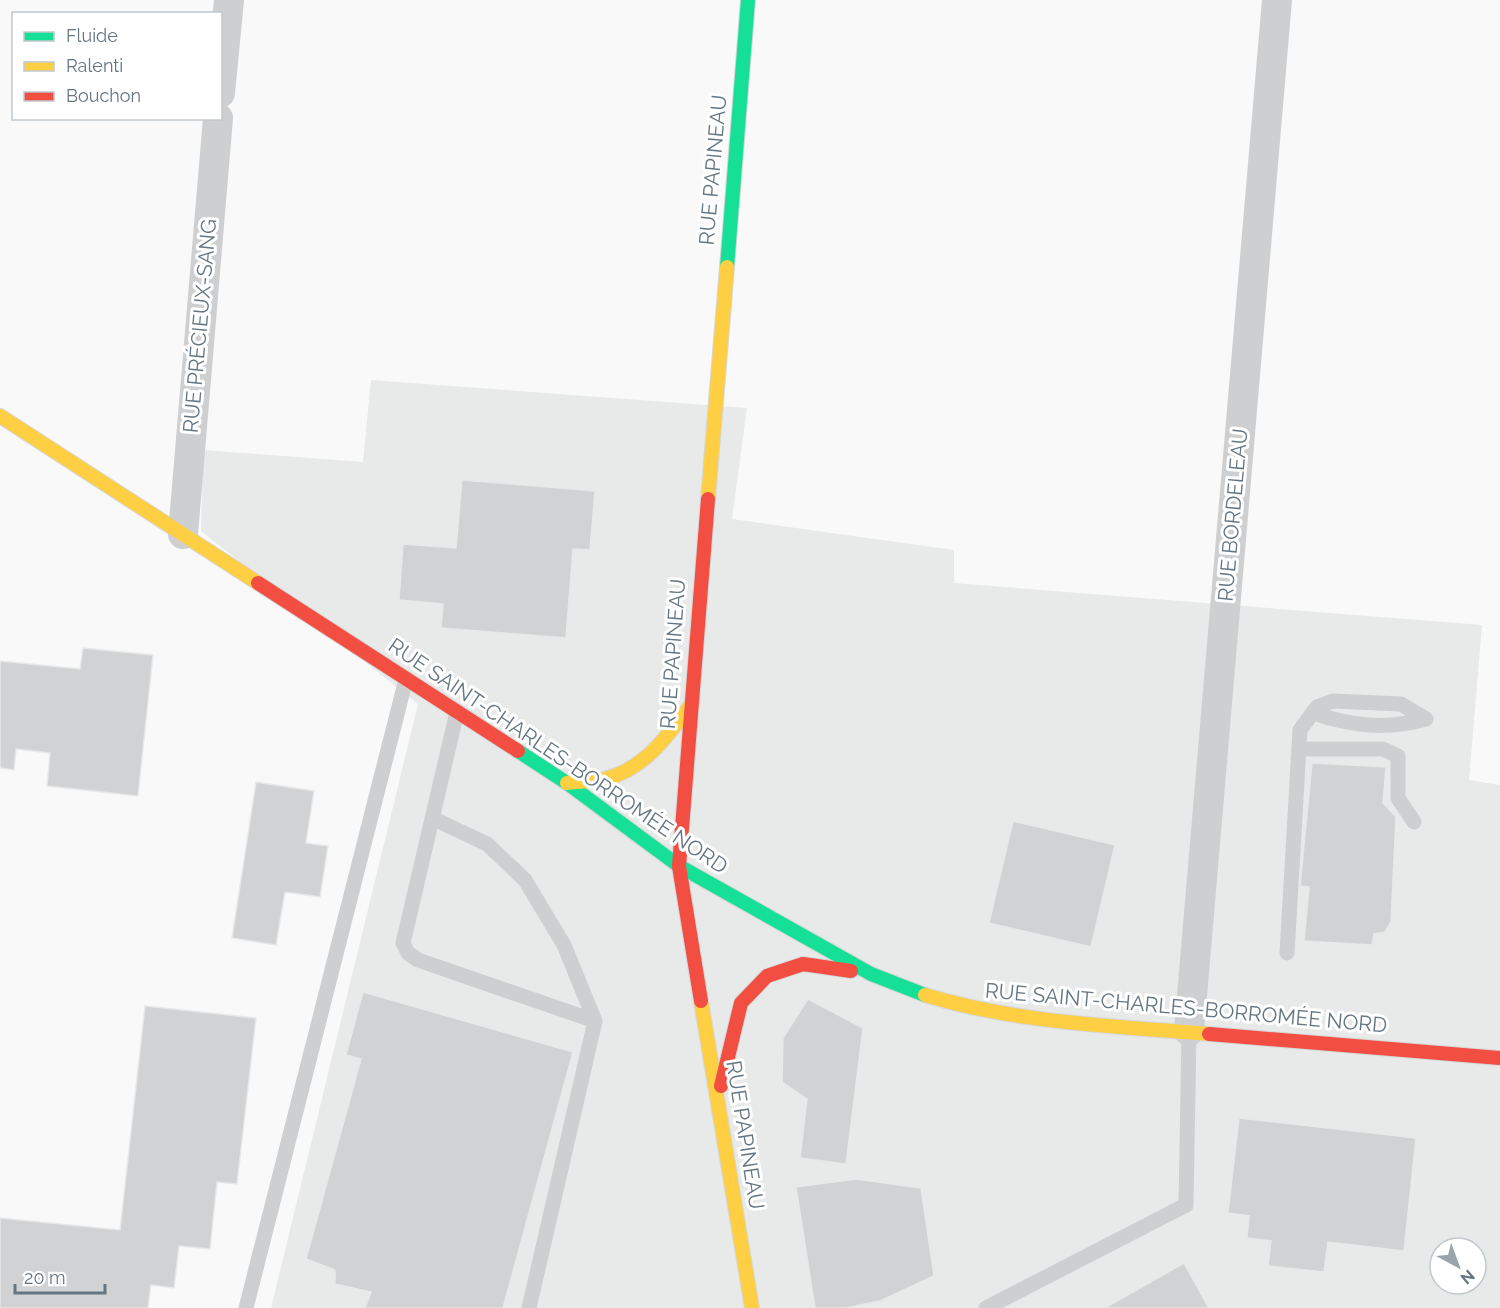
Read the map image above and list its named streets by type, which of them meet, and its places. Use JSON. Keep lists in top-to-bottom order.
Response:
{
  "streets": {
    "main road": ["RUE PAPINEAU", "RUE SAINT-CHARLES-BORROMÉE NORD"],
    "street": ["RUE PRÉCIEUX-SANG", "RUE BORDELEAU"]
  },
  "crossings": [
    ["RUE PAPINEAU", "RUE SAINT-CHARLES-BORROMÉE NORD"],
    ["RUE PRÉCIEUX-SANG", "RUE SAINT-CHARLES-BORROMÉE NORD"],
    ["RUE BORDELEAU", "RUE SAINT-CHARLES-BORROMÉE NORD"]
  ],
  "legend": ["Fluide", "Ralenti", "Bouchon"],
  "scale_bar": "20 m",
  "north": "bottom right"
}
